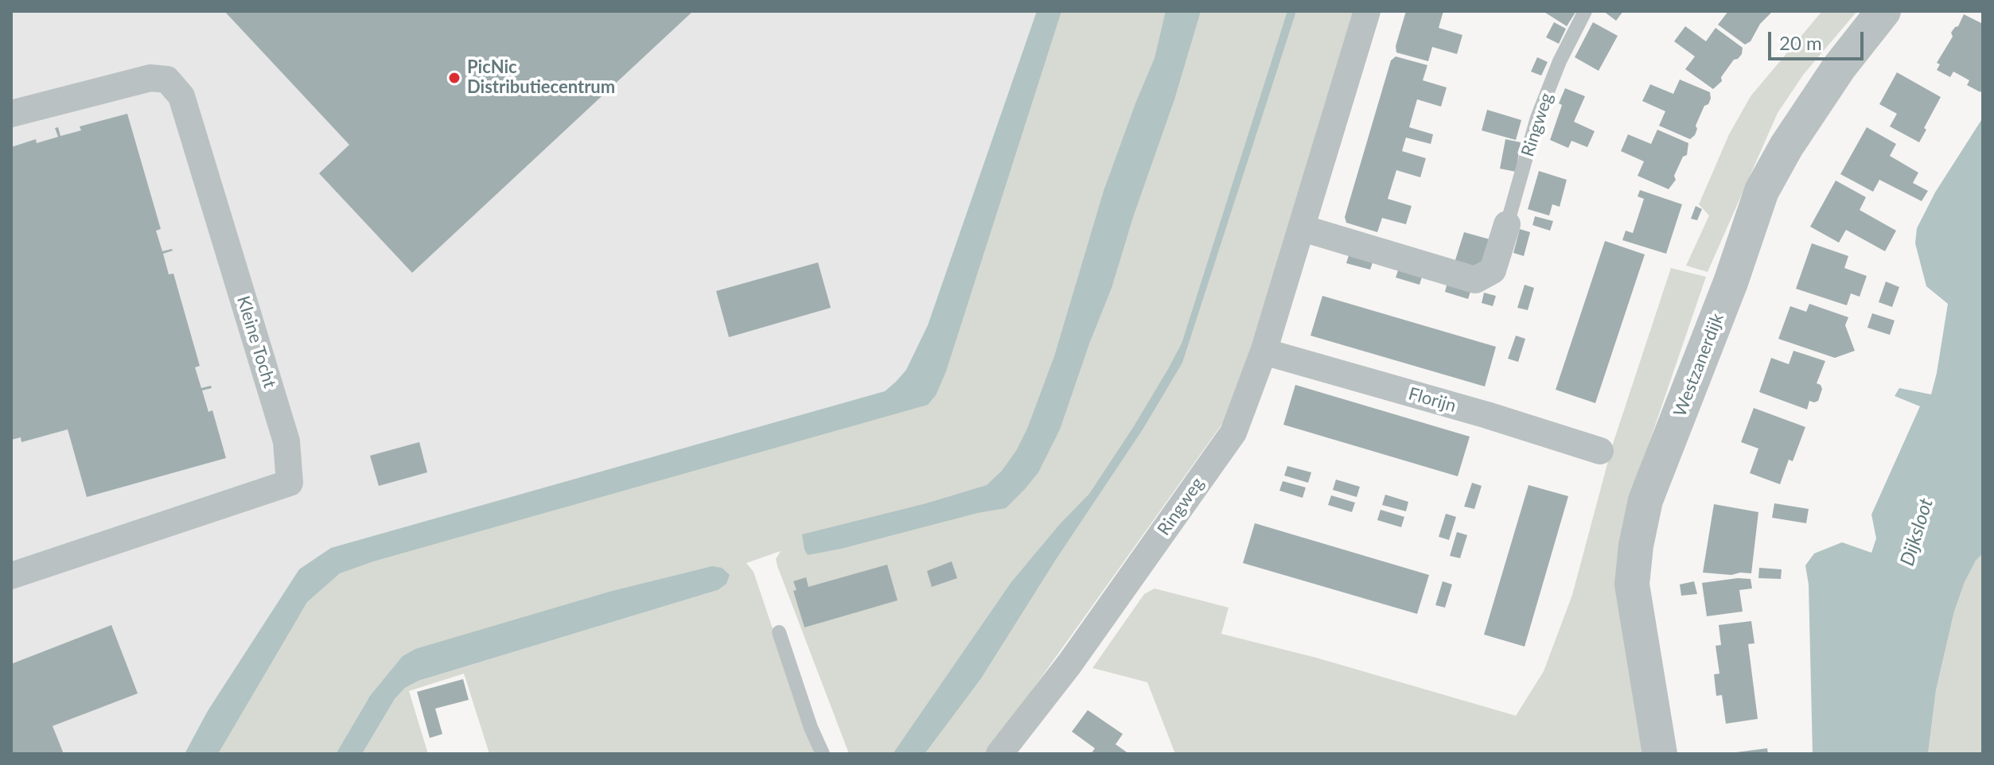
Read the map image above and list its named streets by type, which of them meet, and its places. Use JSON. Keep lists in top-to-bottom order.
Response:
{
  "streets": {
    "street": [
      "Ringweg",
      "Kleine Tocht",
      "Westzanerdijk",
      "Florijn"
    ]
  },
  "crossings": [
    ["Ringweg", "Florijn"]
  ],
  "water": ["Dijksloot"],
  "places": ["PicNic Distributiecentrum"],
  "scale_bar": "20 m"
}
